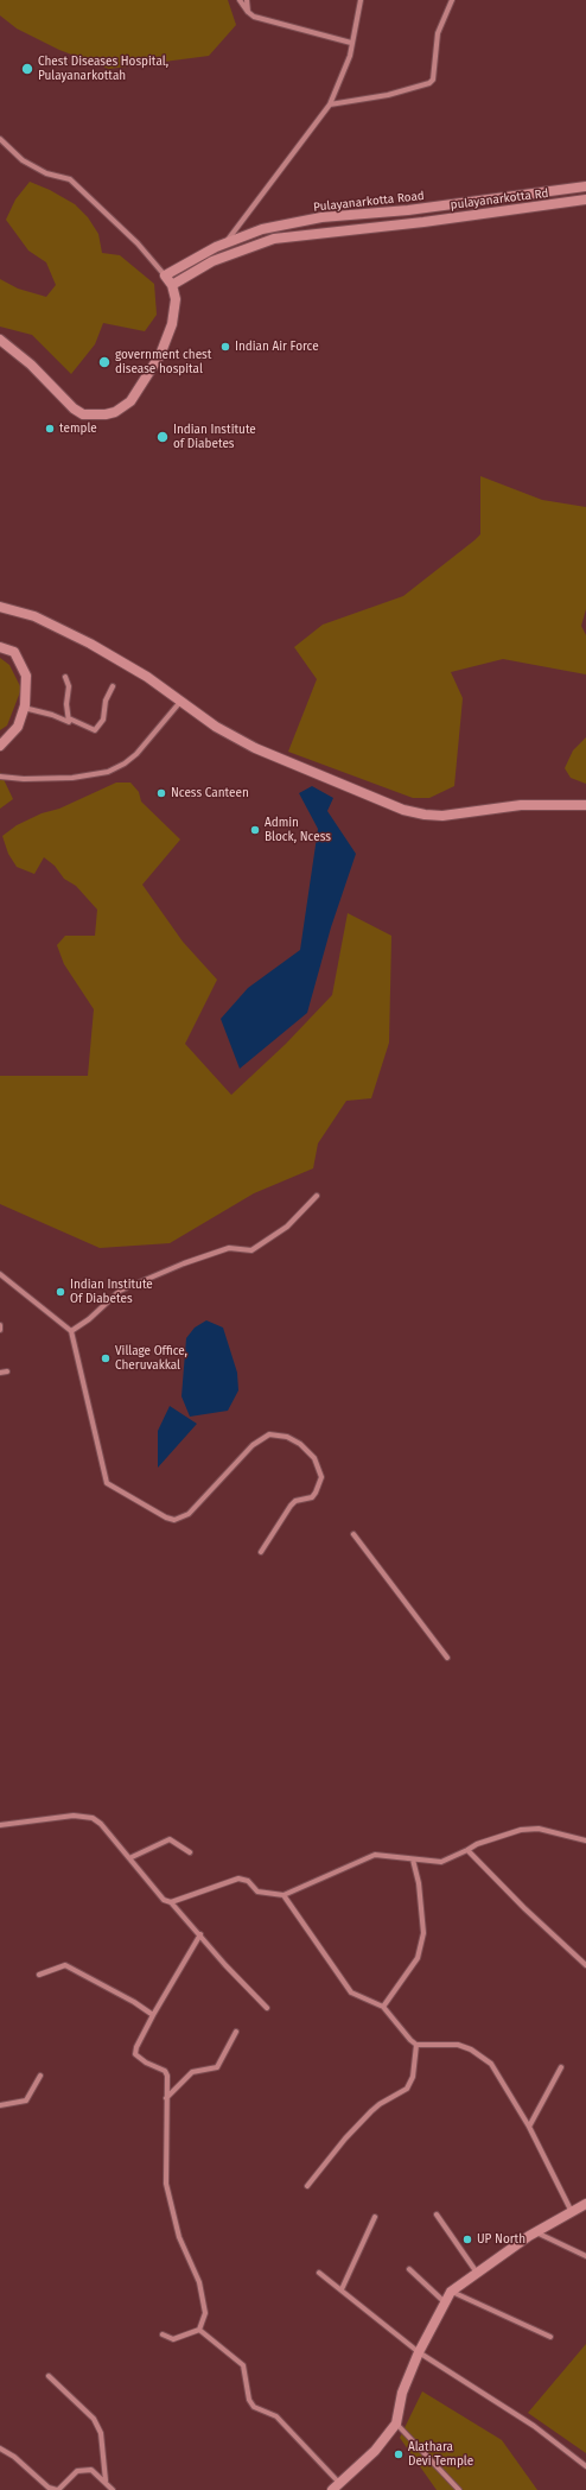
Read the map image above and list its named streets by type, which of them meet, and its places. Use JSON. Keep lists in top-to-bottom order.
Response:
{
  "streets": {
    "street": ["pulayanarkotta Rd", "Pulayanarkotta Road"]
  },
  "places": [
    "Chest Diseases Hospital, Pulayanarkottah",
    "Indian Air Force",
    "government chest disease hospital",
    "temple",
    "Indian Institute of Diabetes",
    "Ncess Canteen",
    "Admin Block, Ncess",
    "Indian Institute Of Diabetes",
    "Village Office, Cheruvakkal",
    "UP North",
    "Alathara Devi Temple"
  ]
}
